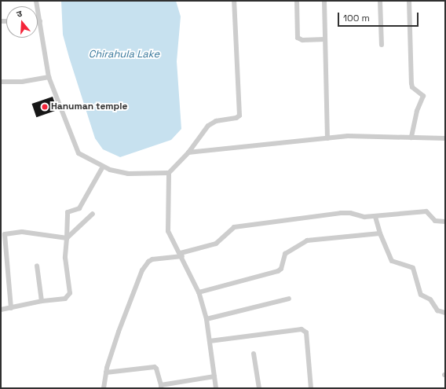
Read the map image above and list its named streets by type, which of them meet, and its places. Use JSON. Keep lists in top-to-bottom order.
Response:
{
  "water": ["Chirahula Lake"],
  "places": ["Hanuman temple"],
  "scale_bar": "100 m",
  "north": "top"
}
